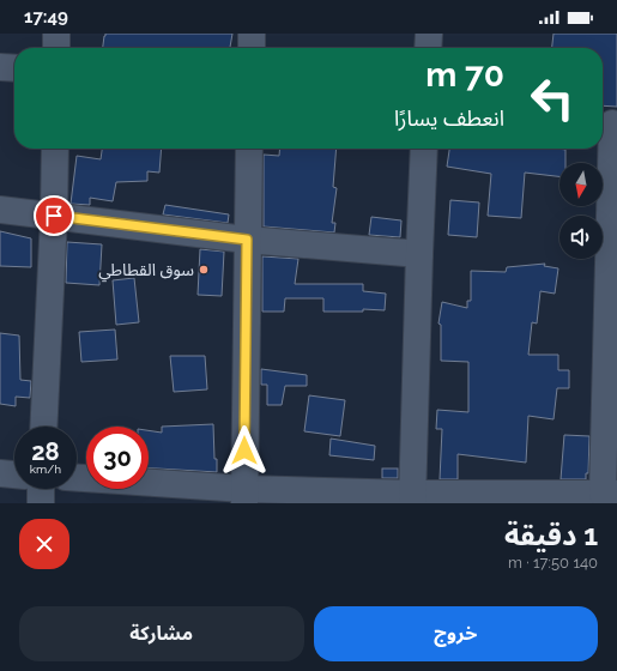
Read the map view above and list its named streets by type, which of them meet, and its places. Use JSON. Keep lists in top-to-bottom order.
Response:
{
  "places": ["سوق القطاطي"],
  "north": "bottom",
  "page": {
    "status": "17:49",
    "turn": ["70 m", "انعطف يسارًا"],
    "speed": "28 km/h",
    "limit": "30",
    "heading": ["1 دقيقة", "140 m · 17:50"],
    "buttons": ["خروج", "مشاركة"]
  }
}
